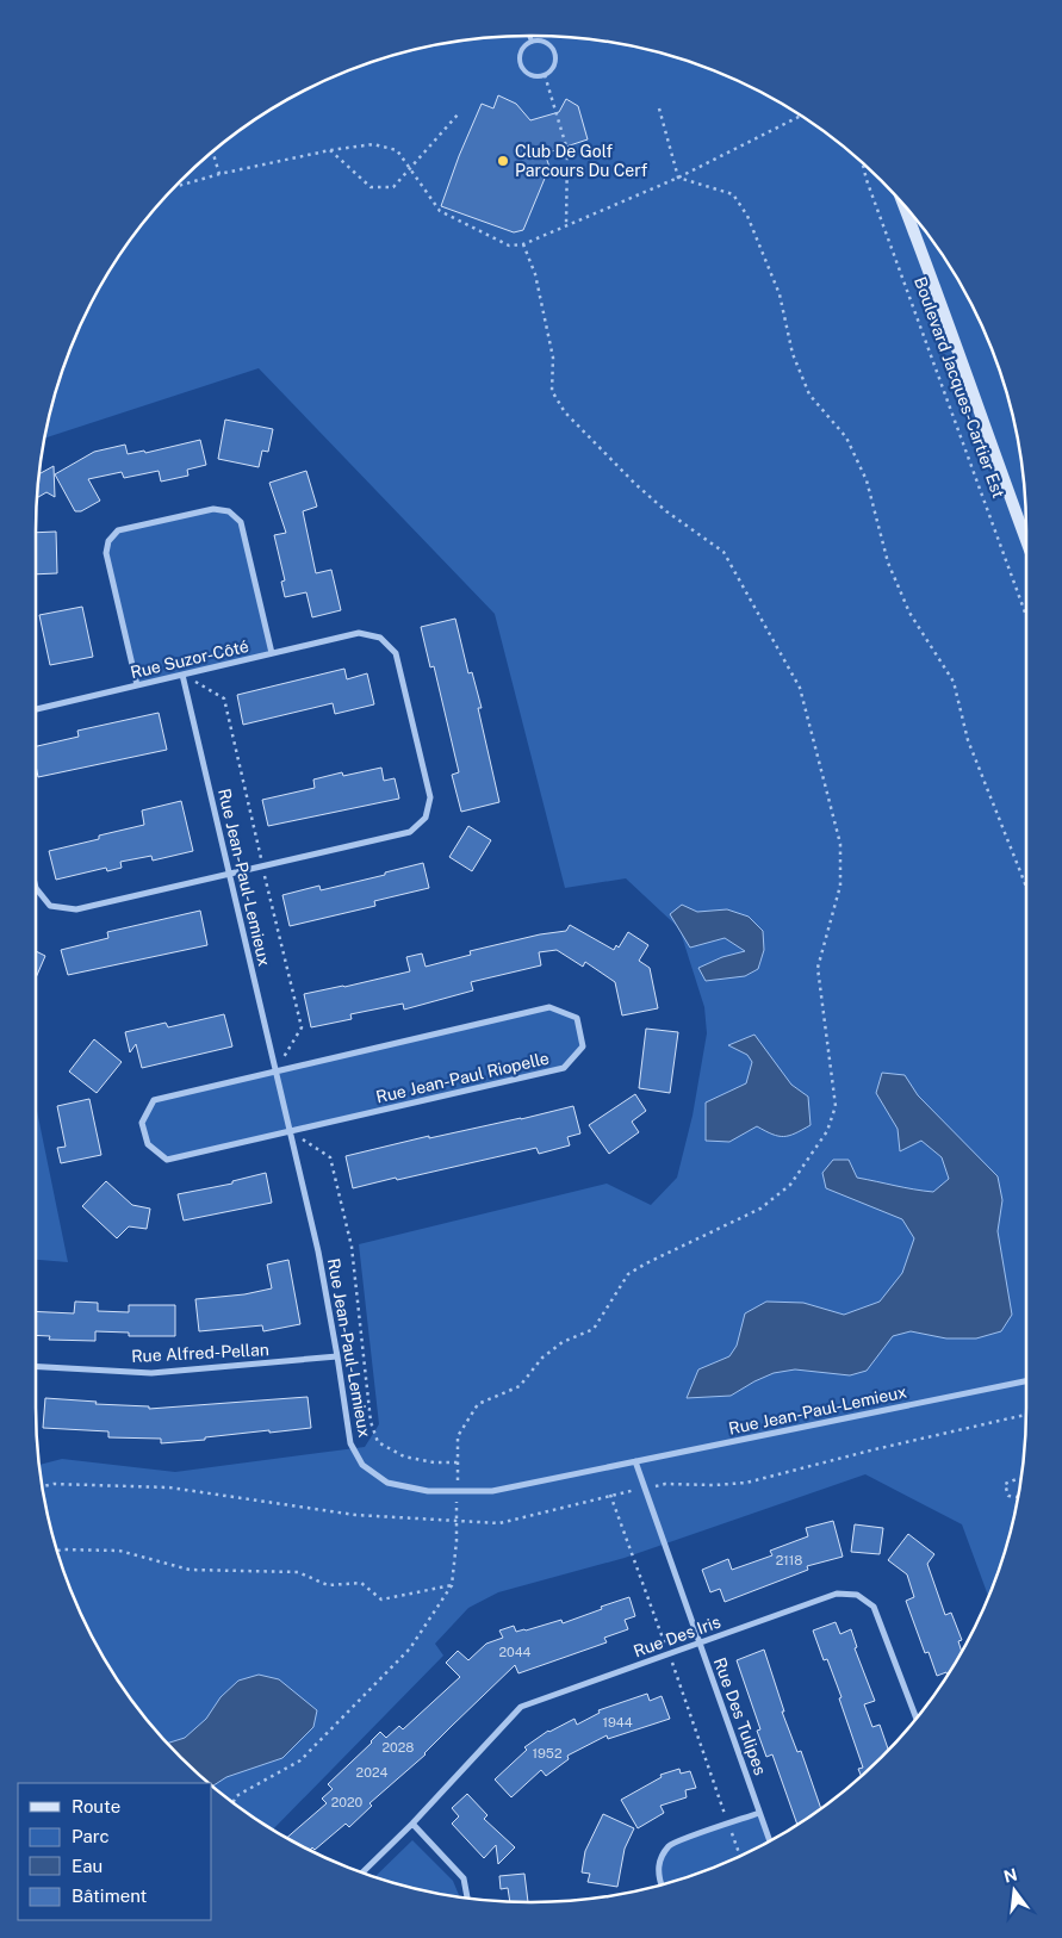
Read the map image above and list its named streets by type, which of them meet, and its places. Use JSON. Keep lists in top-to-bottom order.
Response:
{
  "streets": {
    "main road": ["Boulevard Jacques-Cartier Est"],
    "street": [
      "Rue Suzor-Côté",
      "Rue Jean-Paul-Lemieux",
      "Rue Jean-Paul Riopelle",
      "Rue Alfred-Pellan",
      "Rue Des Iris",
      "Rue Des Tulipes"
    ]
  },
  "crossings": [
    ["Rue Suzor-Côté", "Rue Jean-Paul-Lemieux"],
    ["Rue Jean-Paul-Lemieux", "Rue Jean-Paul Riopelle"],
    ["Rue Jean-Paul-Lemieux", "Rue Alfred-Pellan"],
    ["Rue Jean-Paul-Lemieux", "Rue Des Tulipes"],
    ["Rue Des Iris", "Rue Des Tulipes"]
  ],
  "places": ["Club De Golf Parcours Du Cerf"],
  "house_numbers": [
    "2118",
    "2044",
    "1944",
    "2028",
    "1952",
    "2024",
    "2020"
  ],
  "legend": [
    "Route",
    "Parc",
    "Eau",
    "Bâtiment"
  ],
  "north": "top"
}
